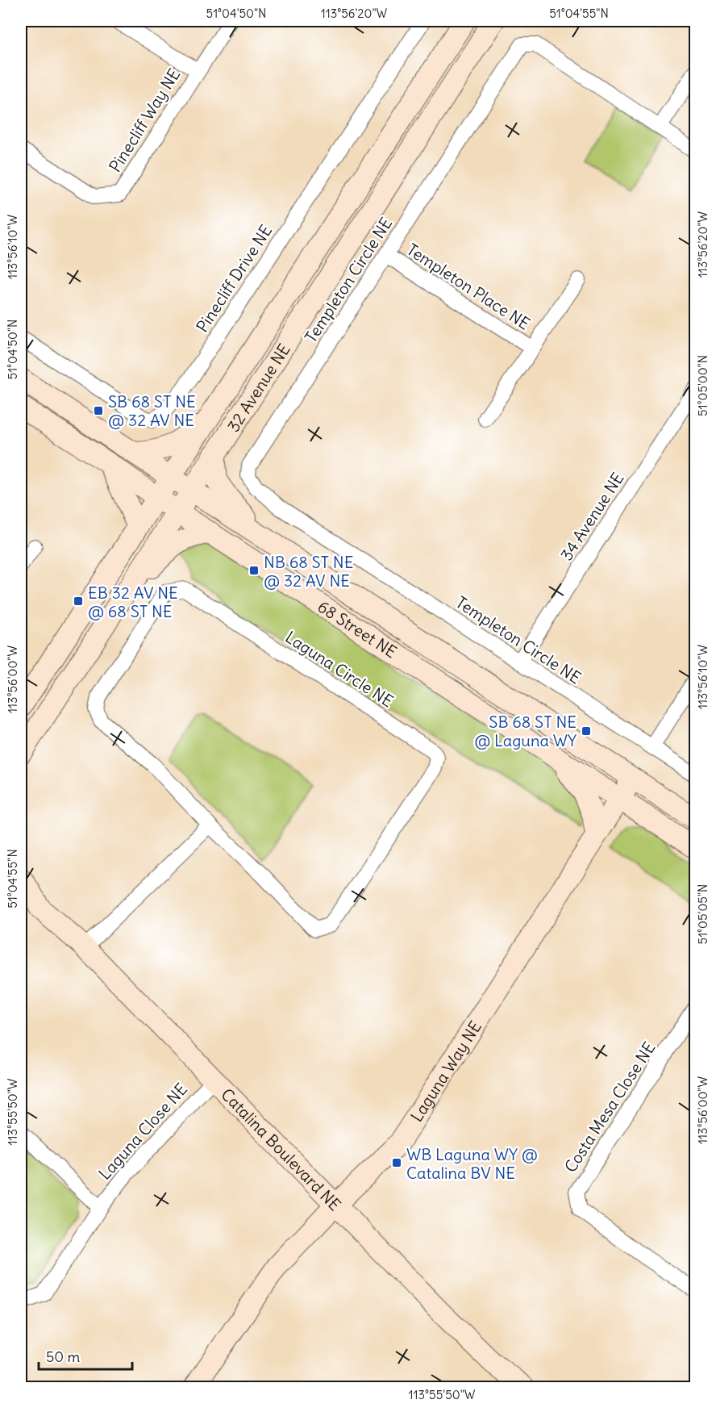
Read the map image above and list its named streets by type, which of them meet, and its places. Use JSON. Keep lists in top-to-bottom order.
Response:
{
  "streets": {
    "main road": [
      "32 Avenue NE",
      "68 Street NE",
      "Laguna Way NE",
      "Catalina Boulevard NE"
    ],
    "street": [
      "Pinecliff Way NE",
      "Pinecliff Drive NE",
      "Templeton Circle NE",
      "Templeton Place NE",
      "34 Avenue NE",
      "Laguna Circle NE",
      "Costa Mesa Close NE",
      "Laguna Close NE"
    ]
  },
  "crossings": [
    ["Templeton Circle NE", "Templeton Place NE"],
    ["Templeton Circle NE", "34 Avenue NE"],
    ["32 Avenue NE", "68 Street NE"],
    ["68 Street NE", "Laguna Way NE"],
    ["Laguna Way NE", "Catalina Boulevard NE"],
    ["Laguna Close NE", "Catalina Boulevard NE"]
  ],
  "places": {
    "transit": [
      "SB 68 ST NE @ 32 AV NE",
      "NB 68 ST NE @ 32 AV NE",
      "EB 32 AV NE @ 68 ST NE",
      "SB 68 ST NE @ Laguna WY",
      "WB Laguna WY @ Catalina BV NE"
    ]
  },
  "scale_bar": "50 m",
  "coordinates": [
    "51°04'50\"N",
    "113°56'20\"W",
    "51°04'55\"N",
    "113°56'10\"W",
    "51°05'00\"N",
    "113°56'00\"W",
    "51°05'05\"N",
    "113°55'50\"W"
  ]
}
